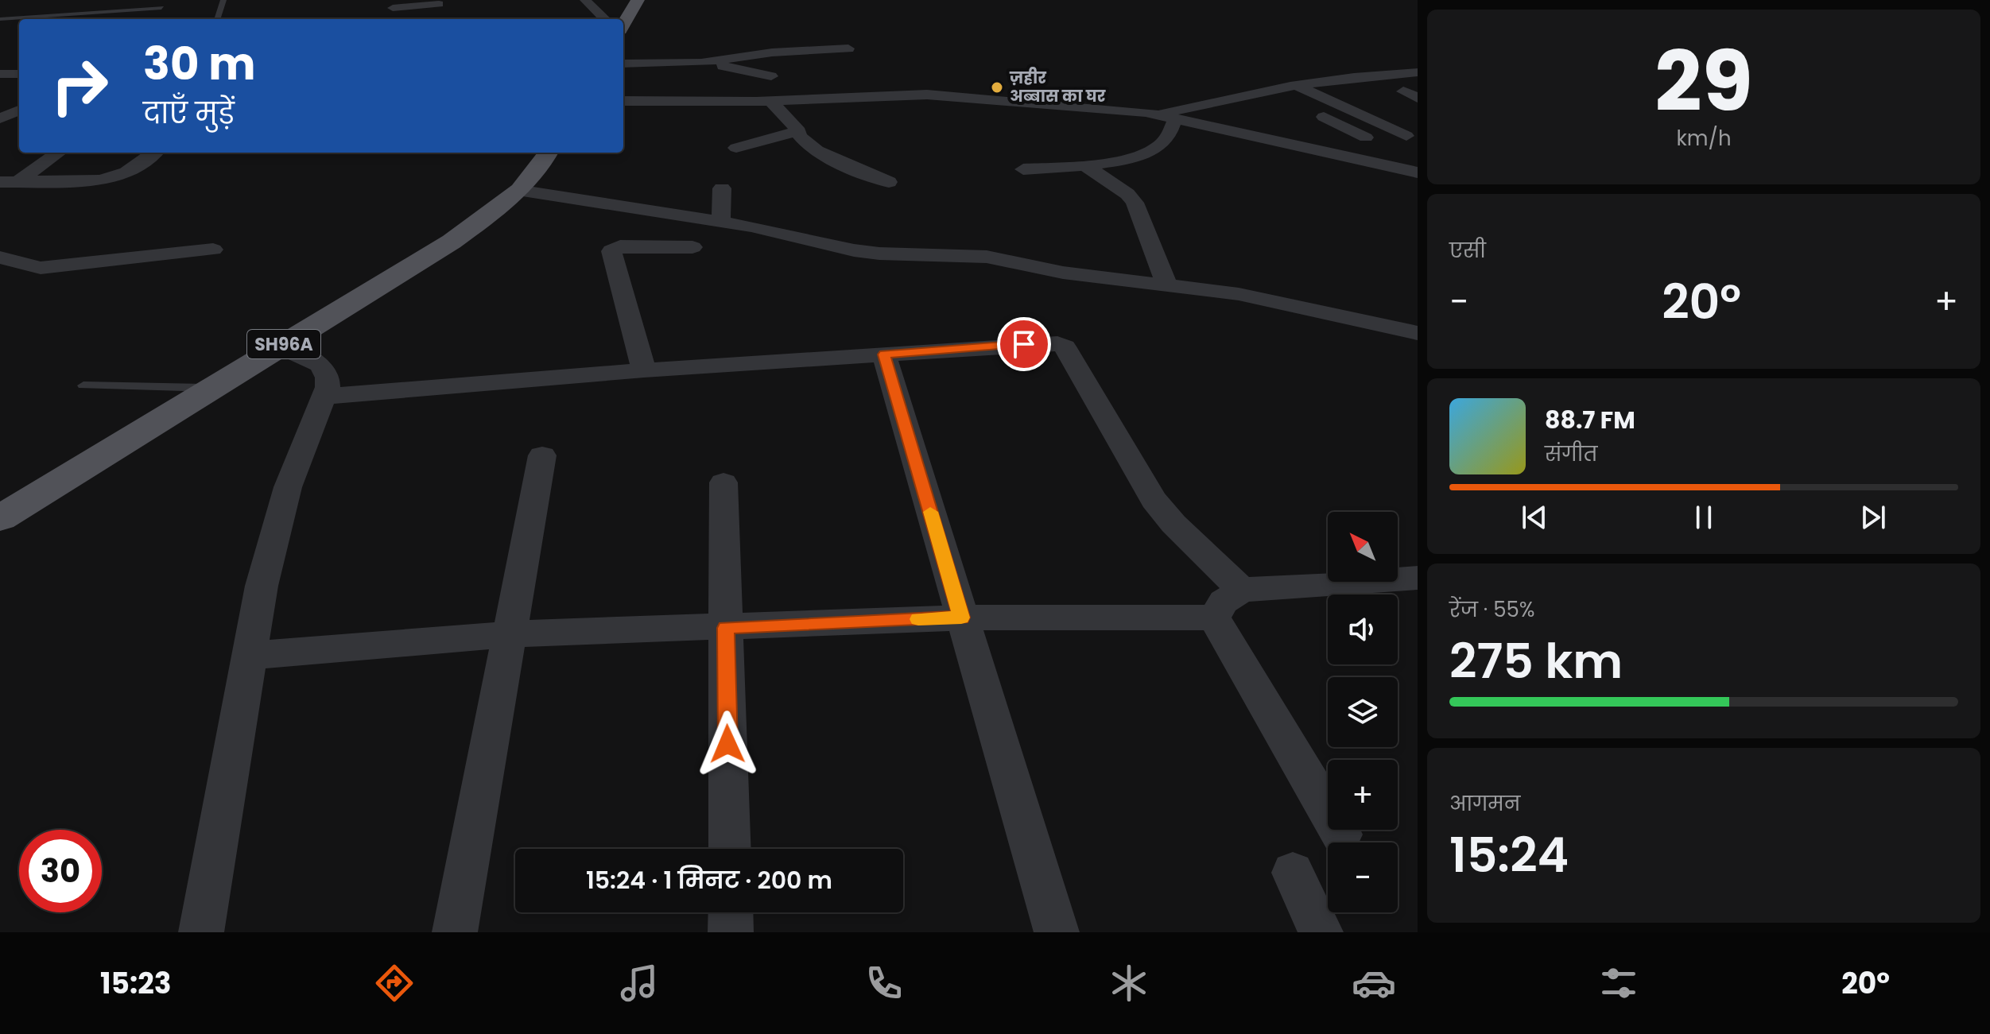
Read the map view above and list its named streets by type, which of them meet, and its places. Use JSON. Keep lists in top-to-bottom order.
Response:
{
  "streets": {
    "main road": ["SH96A"]
  },
  "places": ["ज़हीर अब्बास का घर"],
  "north": "top left",
  "page": {
    "tile": [
      ["29", "km/h"],
      "एसी",
      ["रेंज · 55%", "275 km"],
      ["आगमन", "15:24"]
    ],
    "turn": ["30 m", "दाएँ मुड़ें"],
    "heat": ["−", "20°", "+"],
    "song": ["88.7 FM", "संगीत"],
    "map_buttons": ["+", "−"],
    "limit": "30",
    "trip": "15:24 · 1 मिनट · 200 m",
    "tabs": ["15:23", "20°"]
  }
}
